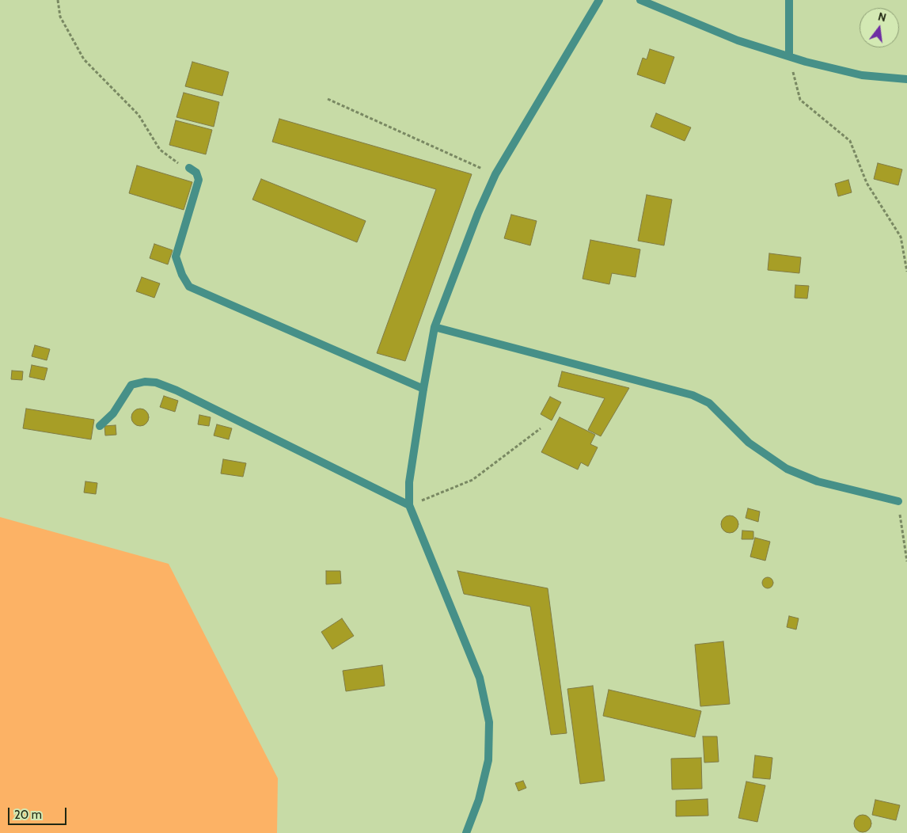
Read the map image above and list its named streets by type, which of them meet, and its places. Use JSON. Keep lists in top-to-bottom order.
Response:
{
  "scale_bar": "20 m",
  "north": "top"
}
